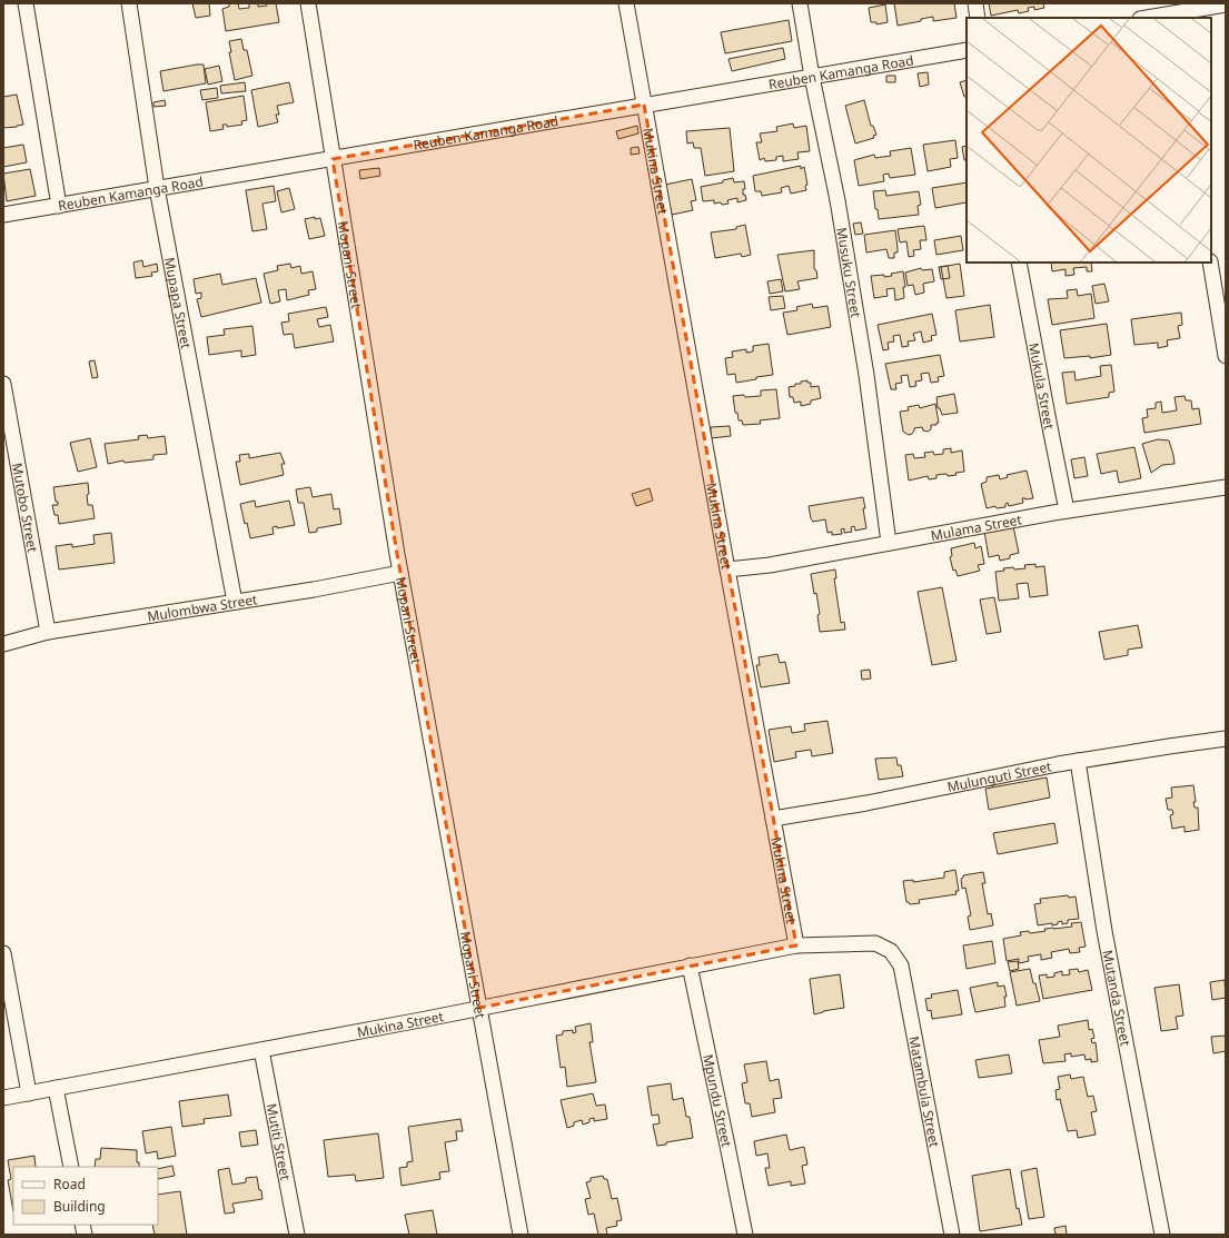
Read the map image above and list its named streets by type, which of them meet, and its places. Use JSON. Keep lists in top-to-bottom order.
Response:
{
  "streets": {
    "street": [
      "Reuben Kamanga Road",
      "Mukina Street",
      "Mopani Street",
      "Musuku Street",
      "Mupapa Street",
      "Mukula Street",
      "Mutobo Street",
      "Mulama Street",
      "Mulombwa Street",
      "Mulunguti Street",
      "Mutanda Street",
      "Matambula Street",
      "Mpundu Street",
      "Mutiti Street"
    ]
  },
  "crossings": [
    ["Reuben Kamanga Road", "Mukina Street"],
    ["Reuben Kamanga Road", "Mopani Street"],
    ["Reuben Kamanga Road", "Musuku Street"],
    ["Reuben Kamanga Road", "Mupapa Street"],
    ["Mukina Street", "Mopani Street"],
    ["Mukina Street", "Mulama Street"],
    ["Mukina Street", "Mulunguti Street"],
    ["Mukina Street", "Matambula Street"],
    ["Mukina Street", "Mpundu Street"],
    ["Mukina Street", "Mutiti Street"],
    ["Mopani Street", "Mulombwa Street"],
    ["Musuku Street", "Mulama Street"],
    ["Mupapa Street", "Mulombwa Street"],
    ["Mukula Street", "Mulama Street"],
    ["Mutobo Street", "Mulombwa Street"],
    ["Mulunguti Street", "Mutanda Street"]
  ],
  "legend": ["Road", "Building"]
}
